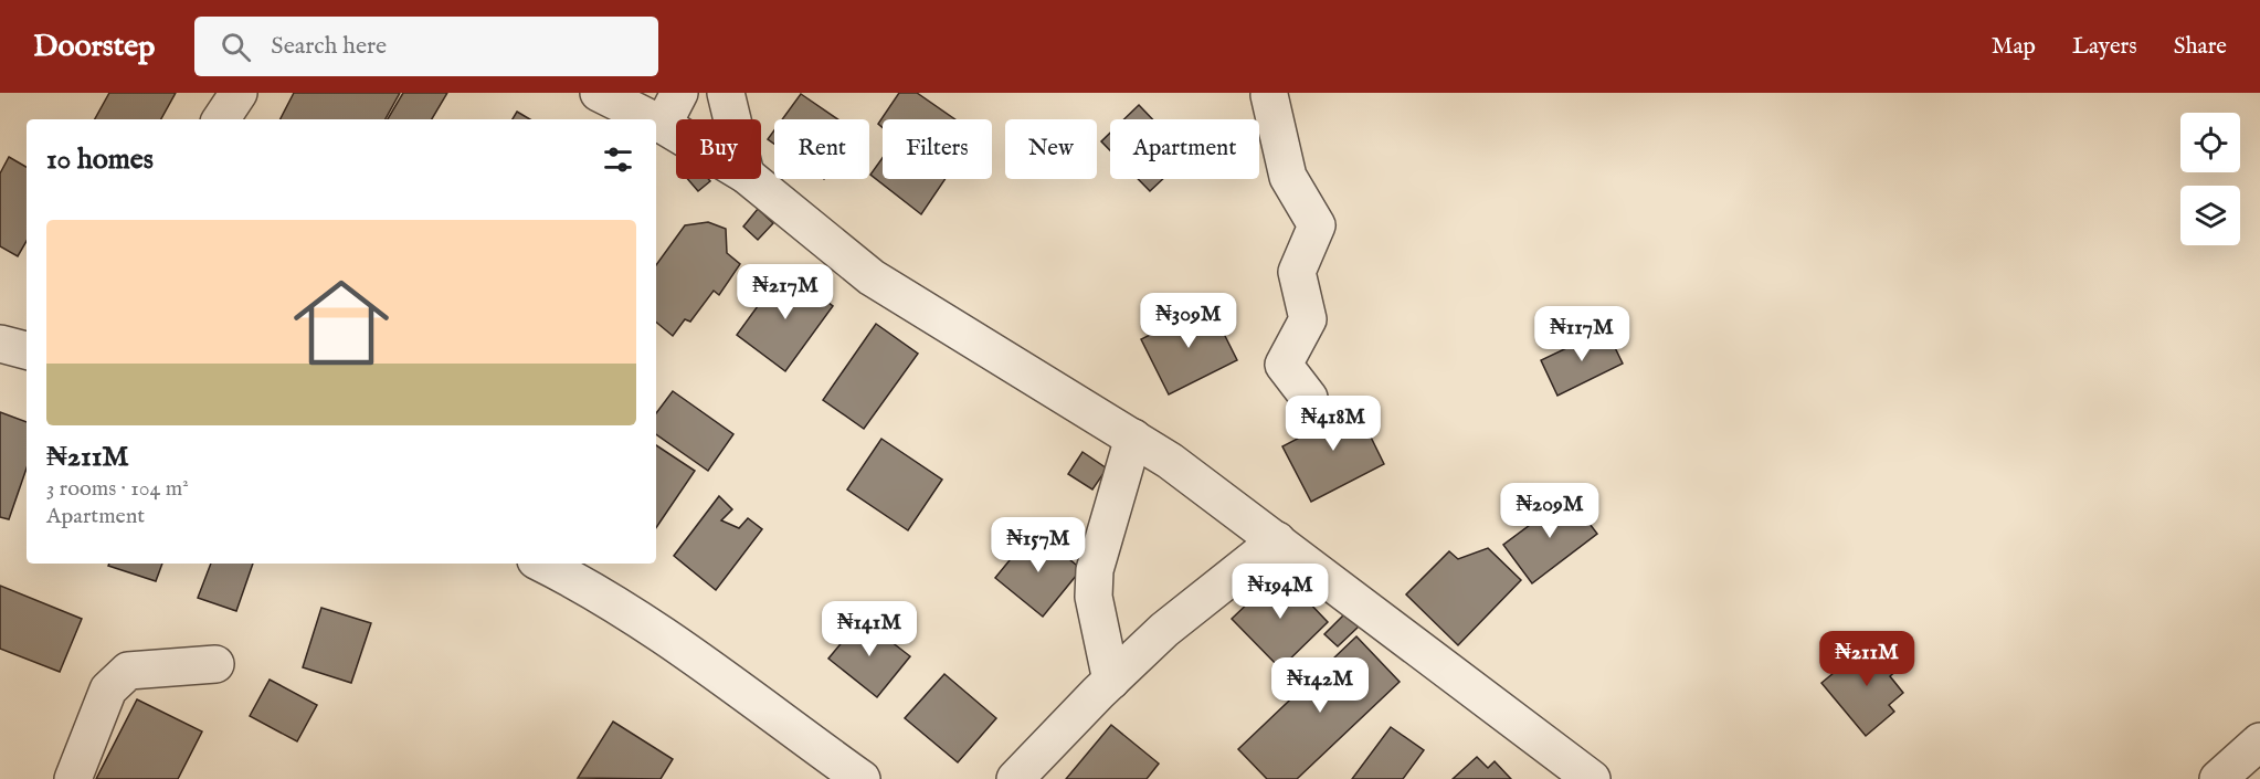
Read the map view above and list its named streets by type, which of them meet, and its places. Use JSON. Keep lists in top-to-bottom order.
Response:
{
  "page": {
    "header": "Doorstep",
    "search": "Search here",
    "nav": ["Map", "Layers", "Share"],
    "chip": [
      "Buy",
      "Rent",
      "Filters",
      "New",
      "Apartment"
    ],
    "heading": "10 homes",
    "list": [
      {
        "name": "₦211M",
        "note": "3 rooms · 104 m² · Apartment"
      }
    ],
    "price": [
      "₦217M",
      "₦309M",
      "₦117M",
      "₦418M",
      "₦209M",
      "₦157M",
      "₦194M",
      "₦141M",
      "₦211M",
      "₦142M"
    ]
  }
}
